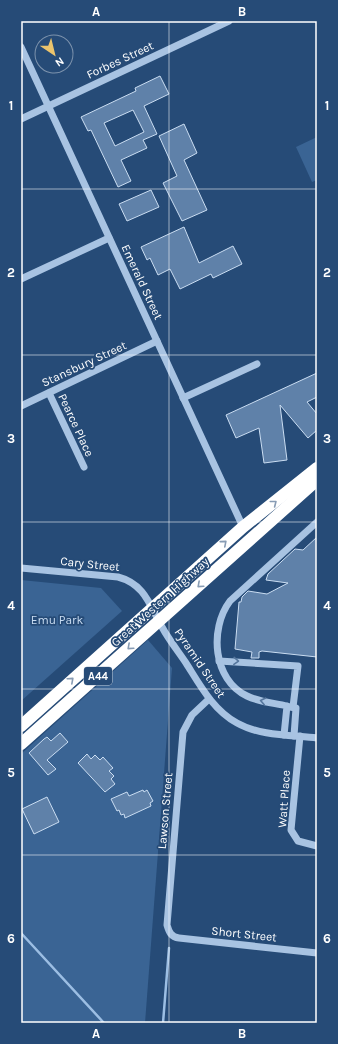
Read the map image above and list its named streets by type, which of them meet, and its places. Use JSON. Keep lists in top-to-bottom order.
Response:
{
  "streets": {
    "highway": ["Great Western Highway", "A44"],
    "street": [
      "Forbes Street",
      "Emerald Street",
      "Stansbury Street",
      "Pearce Place",
      "Cary Street",
      "Pyramid Street",
      "Watt Place",
      "Lawson Street",
      "Short Street"
    ]
  },
  "crossings": [
    ["Forbes Street", "Emerald Street"],
    ["Emerald Street", "Stansbury Street"],
    ["Emerald Street", "Great Western Highway"],
    ["Stansbury Street", "Pearce Place"],
    ["Cary Street", "Great Western Highway"],
    ["Cary Street", "Pyramid Street"],
    ["Great Western Highway", "Pyramid Street"],
    ["Pyramid Street", "Watt Place"],
    ["Pyramid Street", "Lawson Street"],
    ["Lawson Street", "Short Street"]
  ],
  "parks": ["Emu Park"],
  "north": "bottom right",
  "grid": {
    "columns": ["A", "B"],
    "rows": [
      "1",
      "2",
      "3",
      "4",
      "5",
      "6"
    ]
  }
}
